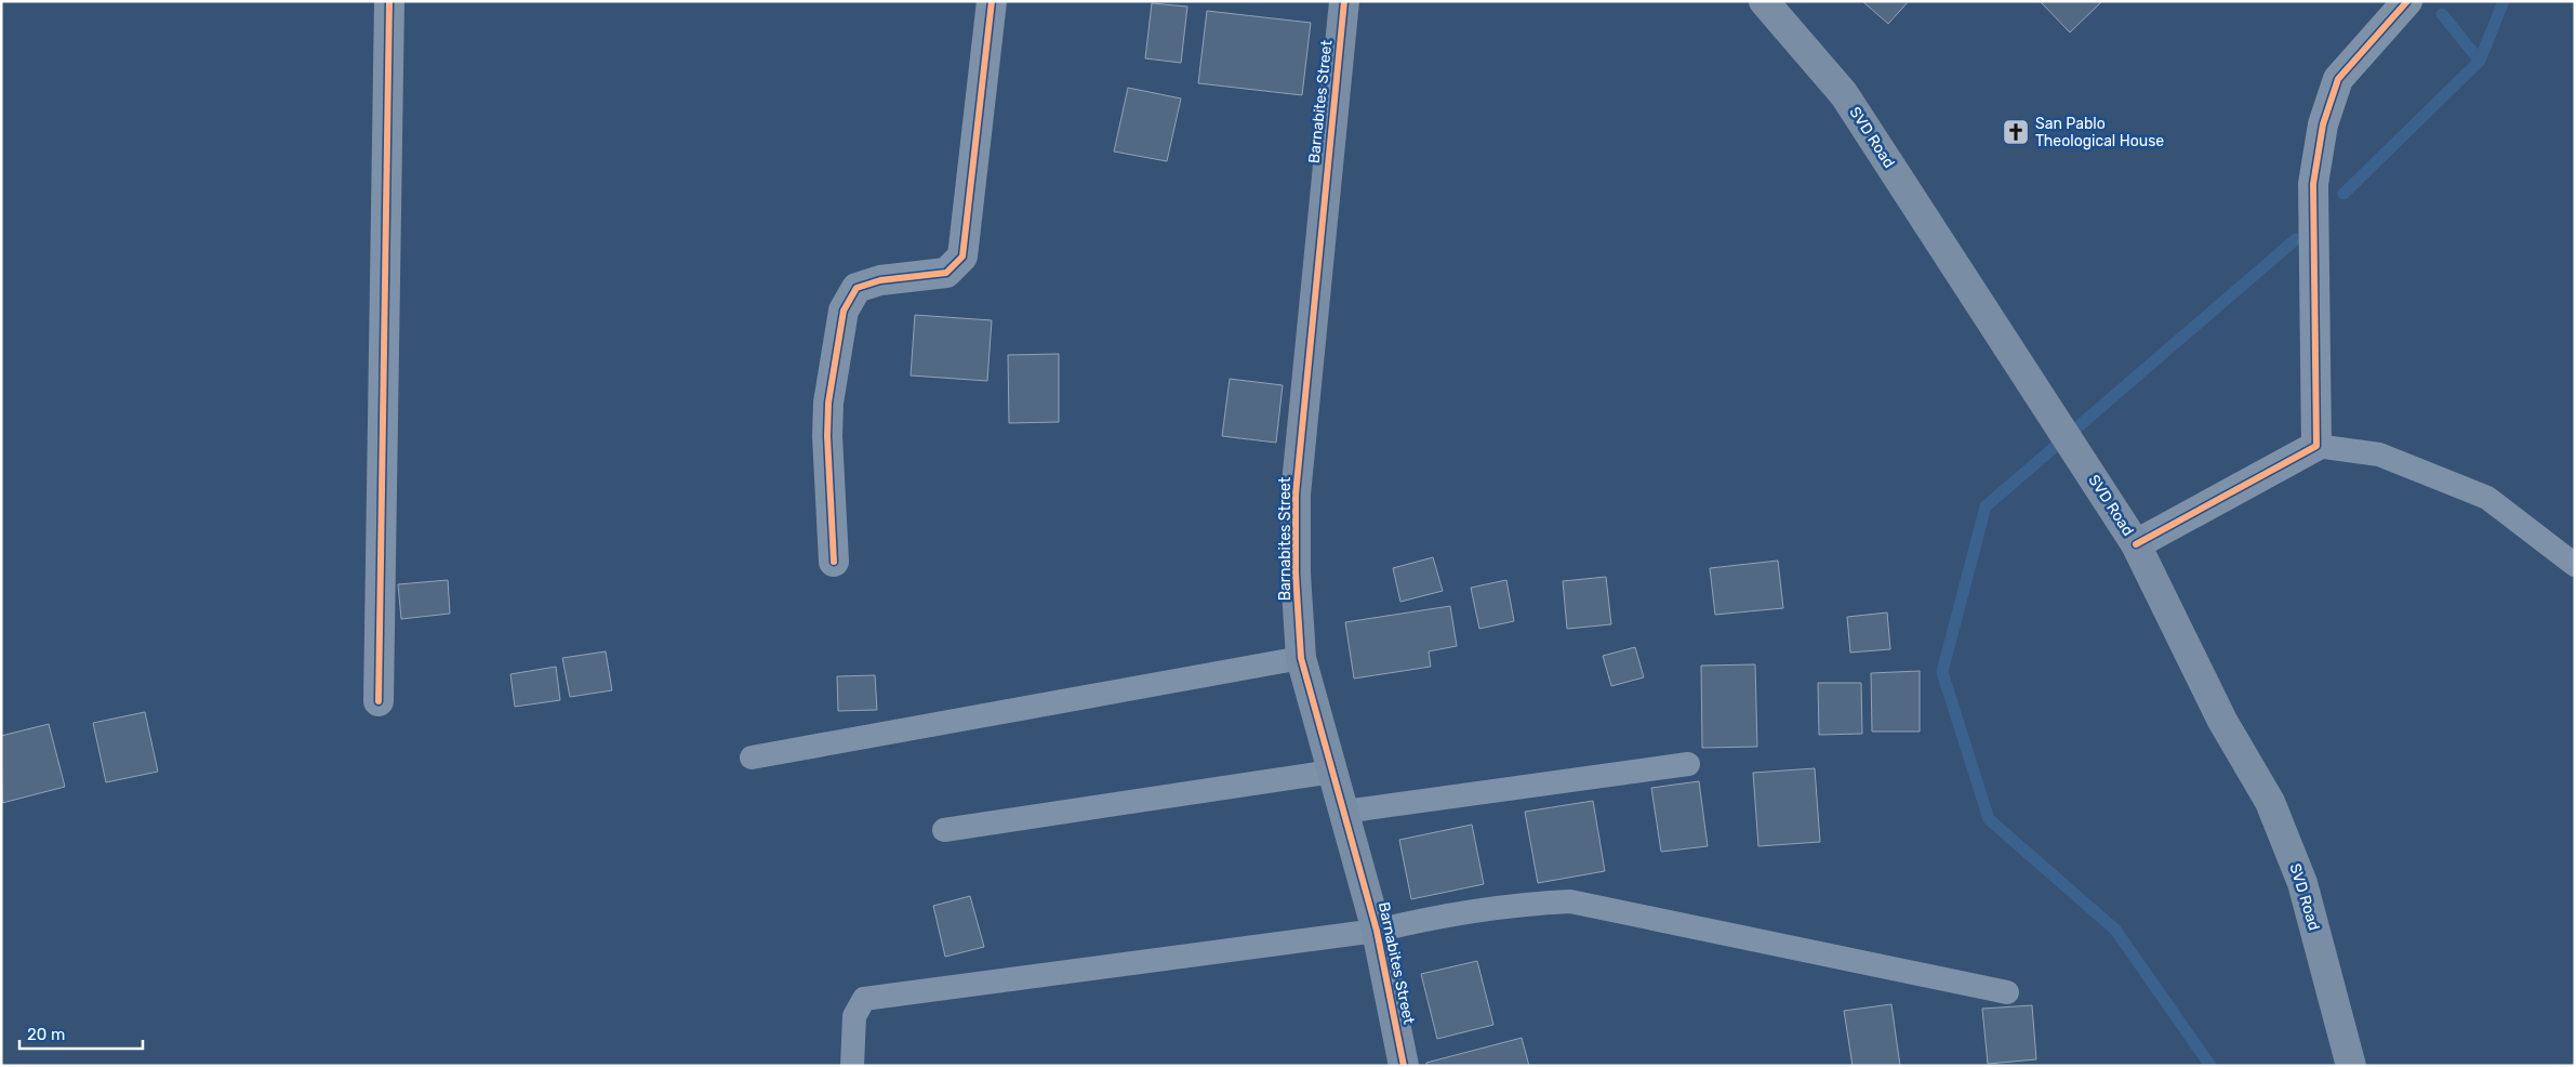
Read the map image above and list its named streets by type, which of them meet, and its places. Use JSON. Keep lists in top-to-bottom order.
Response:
{
  "streets": {
    "street": ["Barnabites Street", "SVD Road"]
  },
  "places": {
    "church": ["San Pablo Theological House"]
  },
  "scale_bar": "20 m"
}
